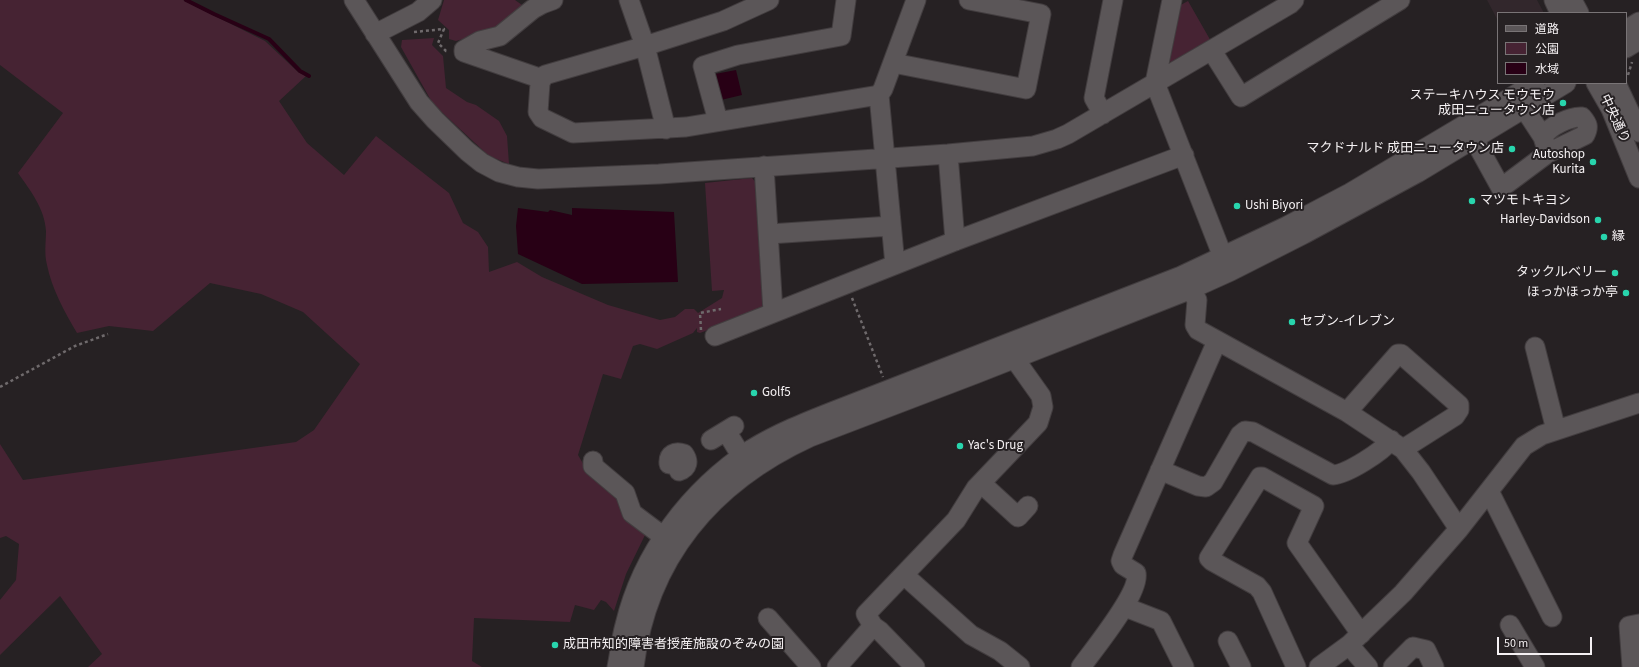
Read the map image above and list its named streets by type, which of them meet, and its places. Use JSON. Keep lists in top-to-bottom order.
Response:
{
  "streets": {
    "street": ["中央通り"]
  },
  "places": [
    "ステーキハウス モウモウ 成田ニュータウン店",
    "マクドナルド 成田ニュータウン店",
    "Autoshop Kurita",
    "マツモトキヨシ",
    "Ushi Biyori",
    "Harley-Davidson",
    "縁",
    "タックルベリー",
    "ほっかほっか亭",
    "セブン-イレブン",
    "Golf5",
    "Yac's Drug",
    "成田市知的障害者授産施設のぞみの園"
  ],
  "legend": ["道路", "公園", "水域"],
  "scale_bar": "50 m"
}
